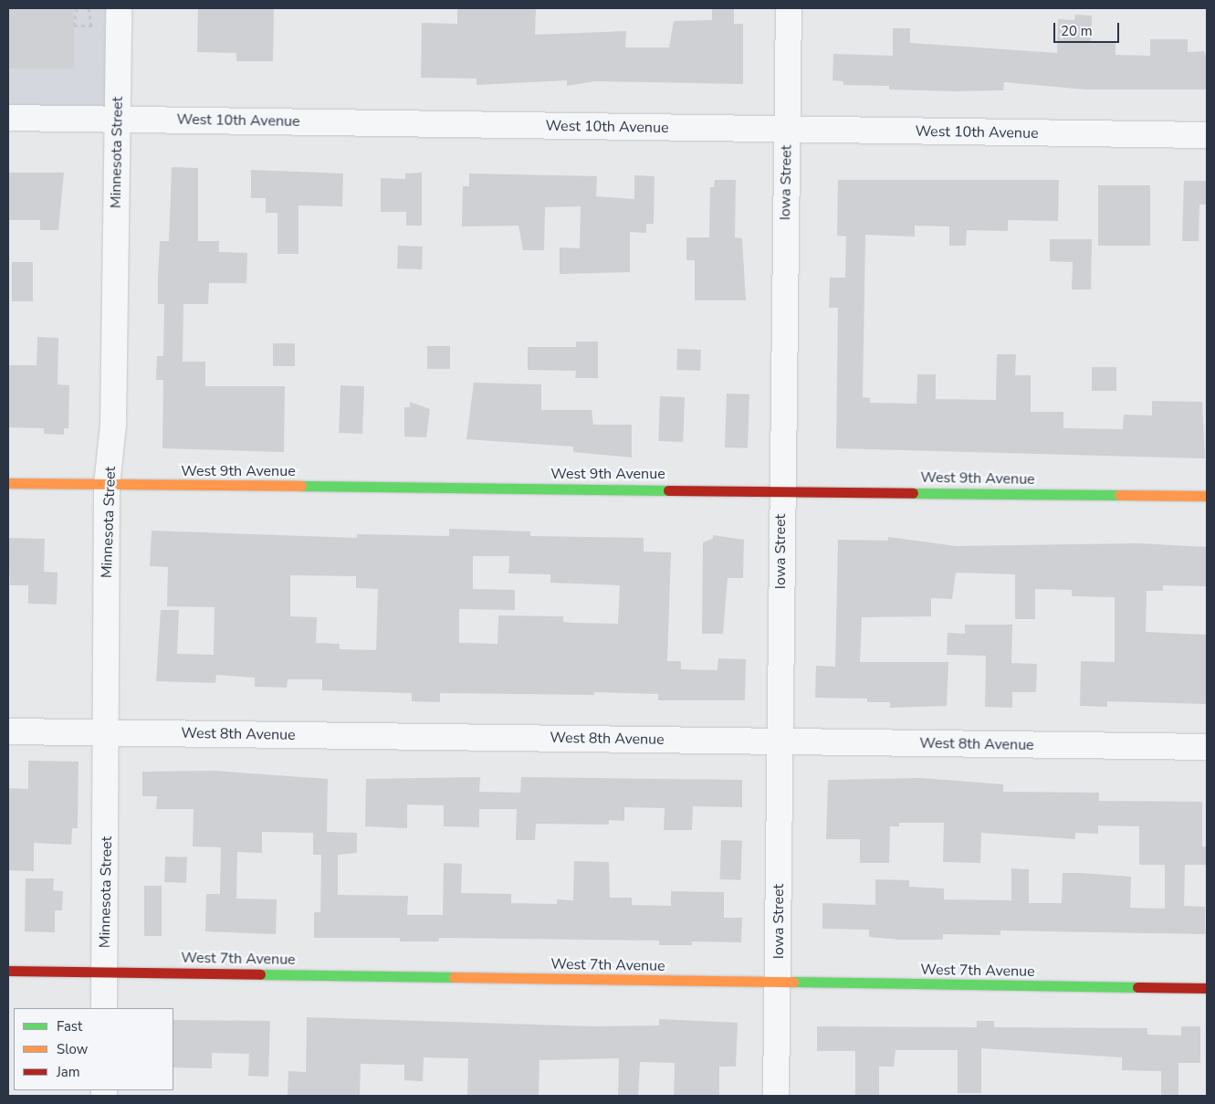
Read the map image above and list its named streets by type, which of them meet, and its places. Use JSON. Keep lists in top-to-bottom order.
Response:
{
  "streets": {
    "main road": ["West 9th Avenue", "West 7th Avenue"],
    "street": [
      "West 10th Avenue",
      "Minnesota Street",
      "Iowa Street",
      "West 8th Avenue"
    ]
  },
  "crossings": [
    ["West 10th Avenue", "Minnesota Street"],
    ["West 10th Avenue", "Iowa Street"],
    ["Minnesota Street", "West 9th Avenue"],
    ["Minnesota Street", "West 8th Avenue"],
    ["Minnesota Street", "West 7th Avenue"],
    ["Iowa Street", "West 9th Avenue"],
    ["Iowa Street", "West 8th Avenue"],
    ["Iowa Street", "West 7th Avenue"]
  ],
  "legend": ["Fast", "Slow", "Jam"],
  "scale_bar": "20 m"
}
